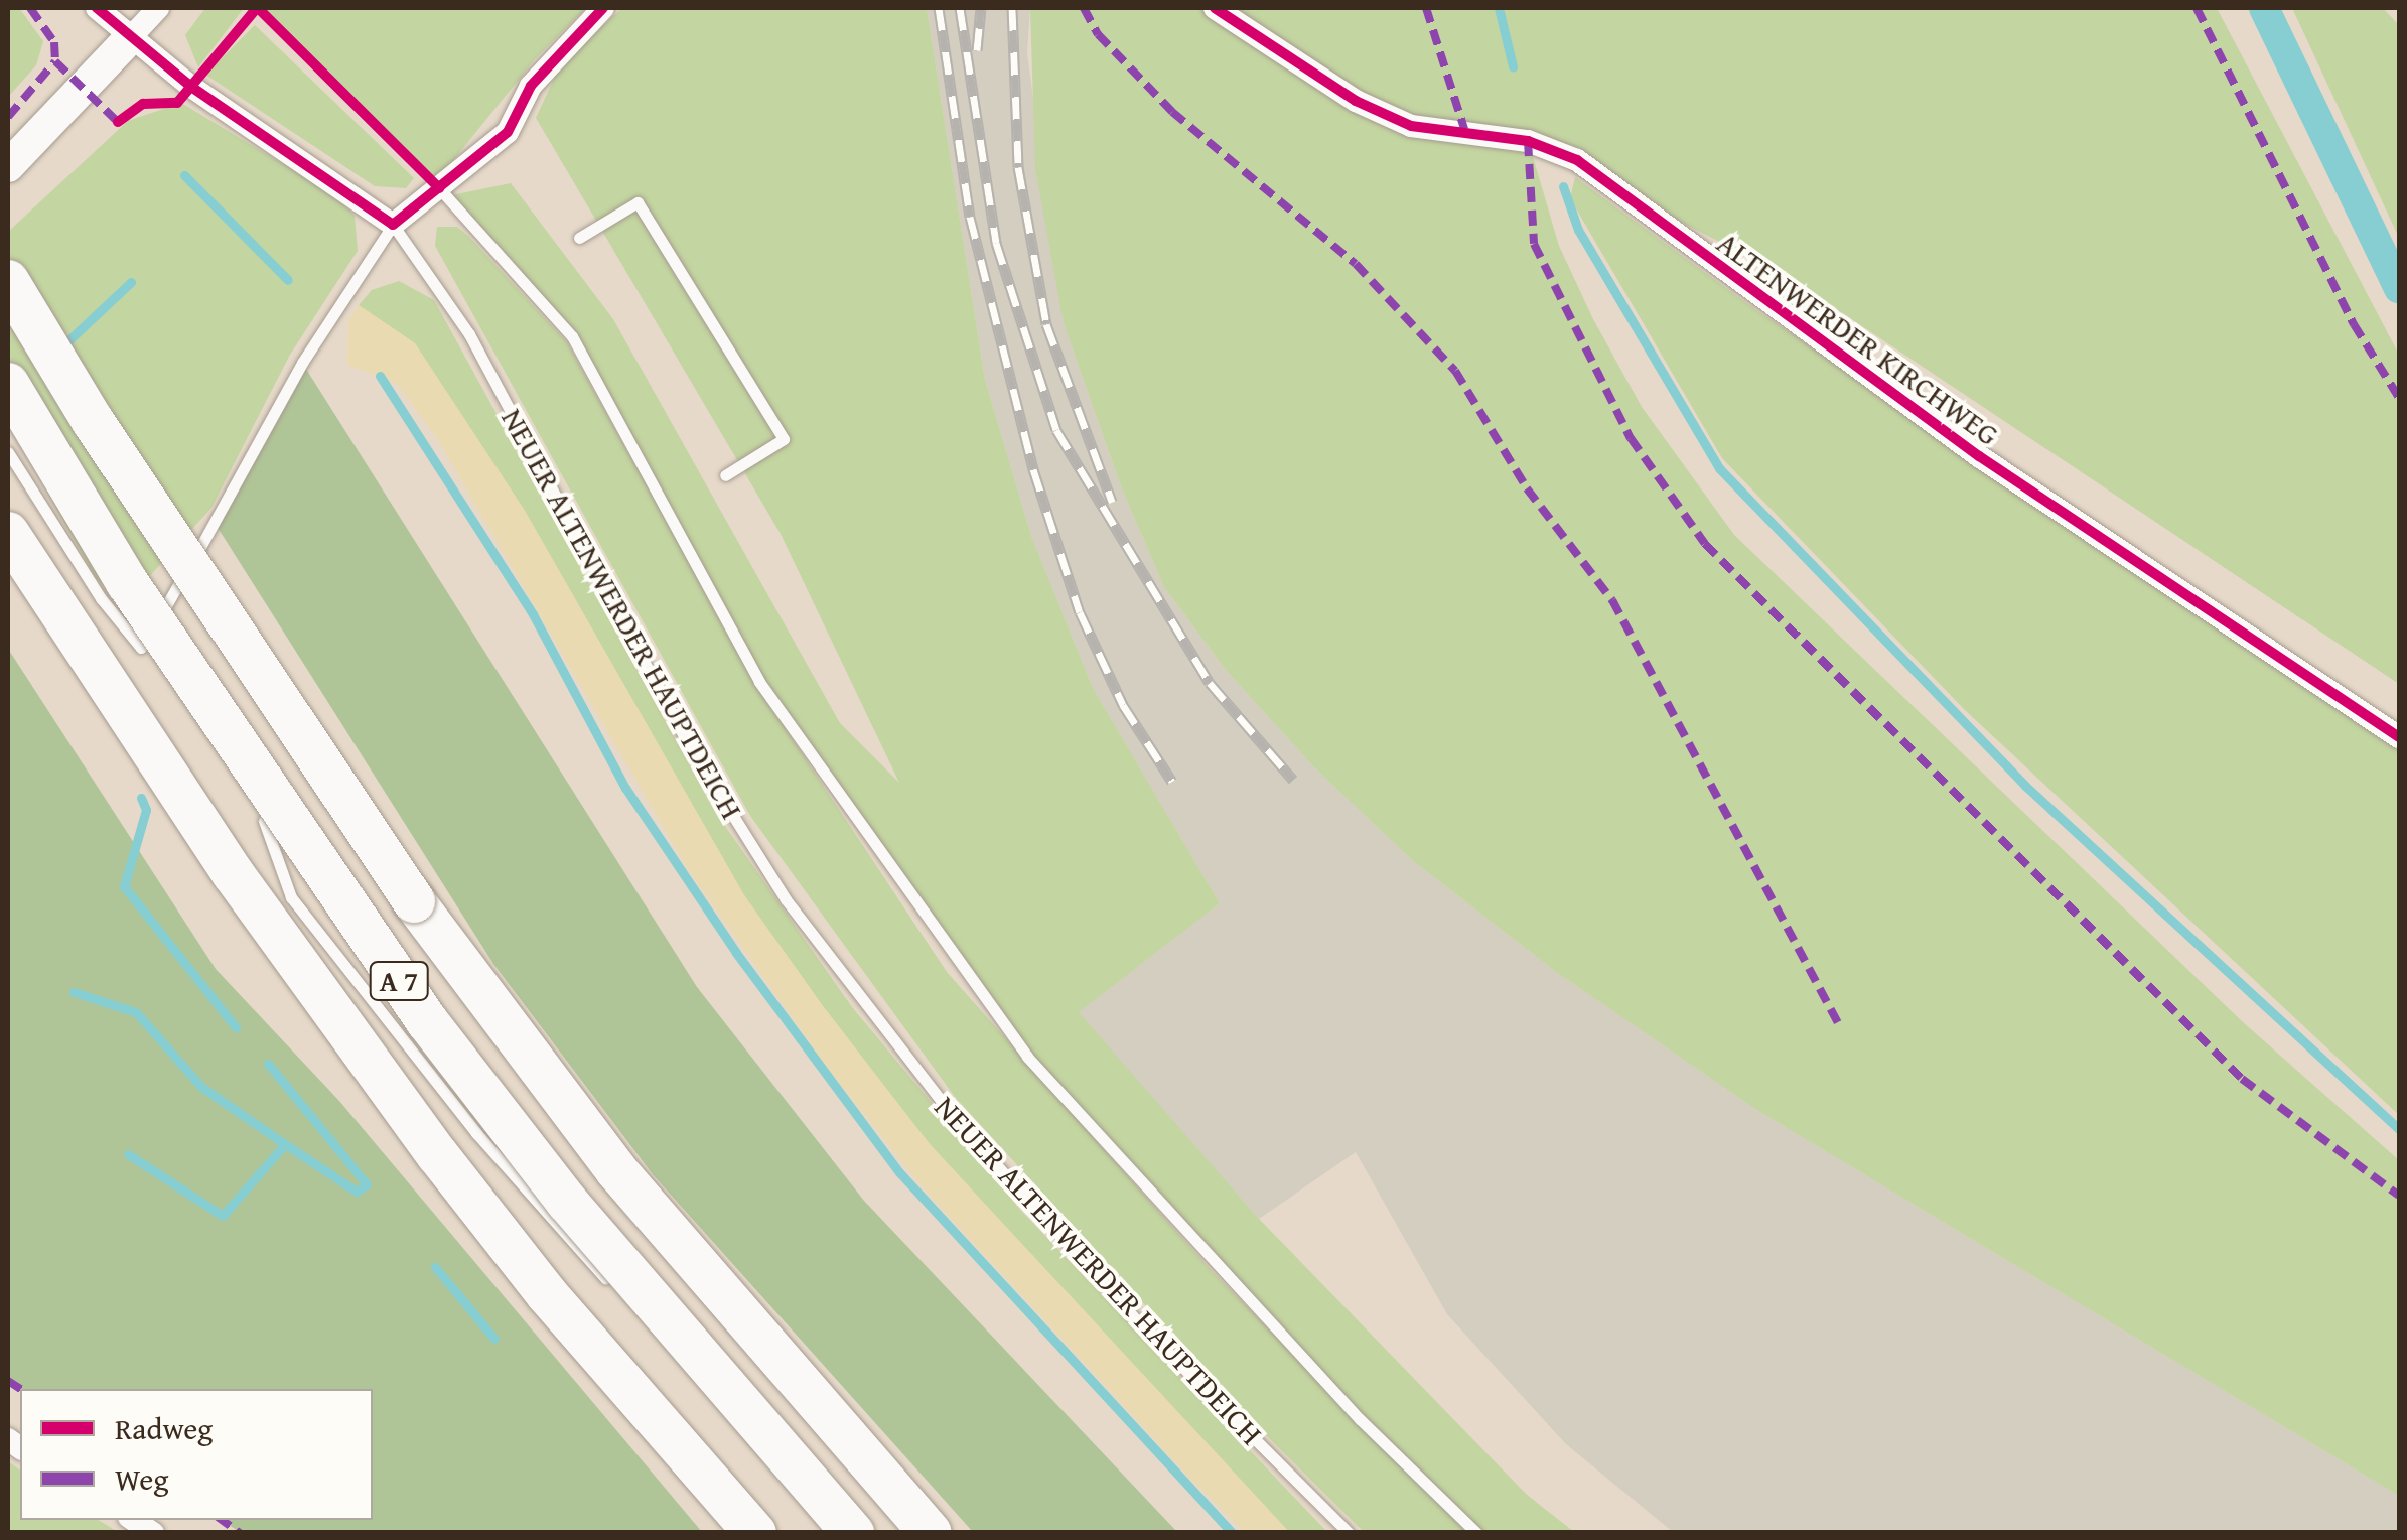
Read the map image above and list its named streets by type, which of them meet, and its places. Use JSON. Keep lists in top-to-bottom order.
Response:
{
  "streets": {
    "highway": ["A 7"],
    "street": ["ALTENWERDER KIRCHWEG"],
    "lane": ["NEUER ALTENWERDER HAUPTDEICH"]
  },
  "legend": ["Radweg", "Weg"]
}
